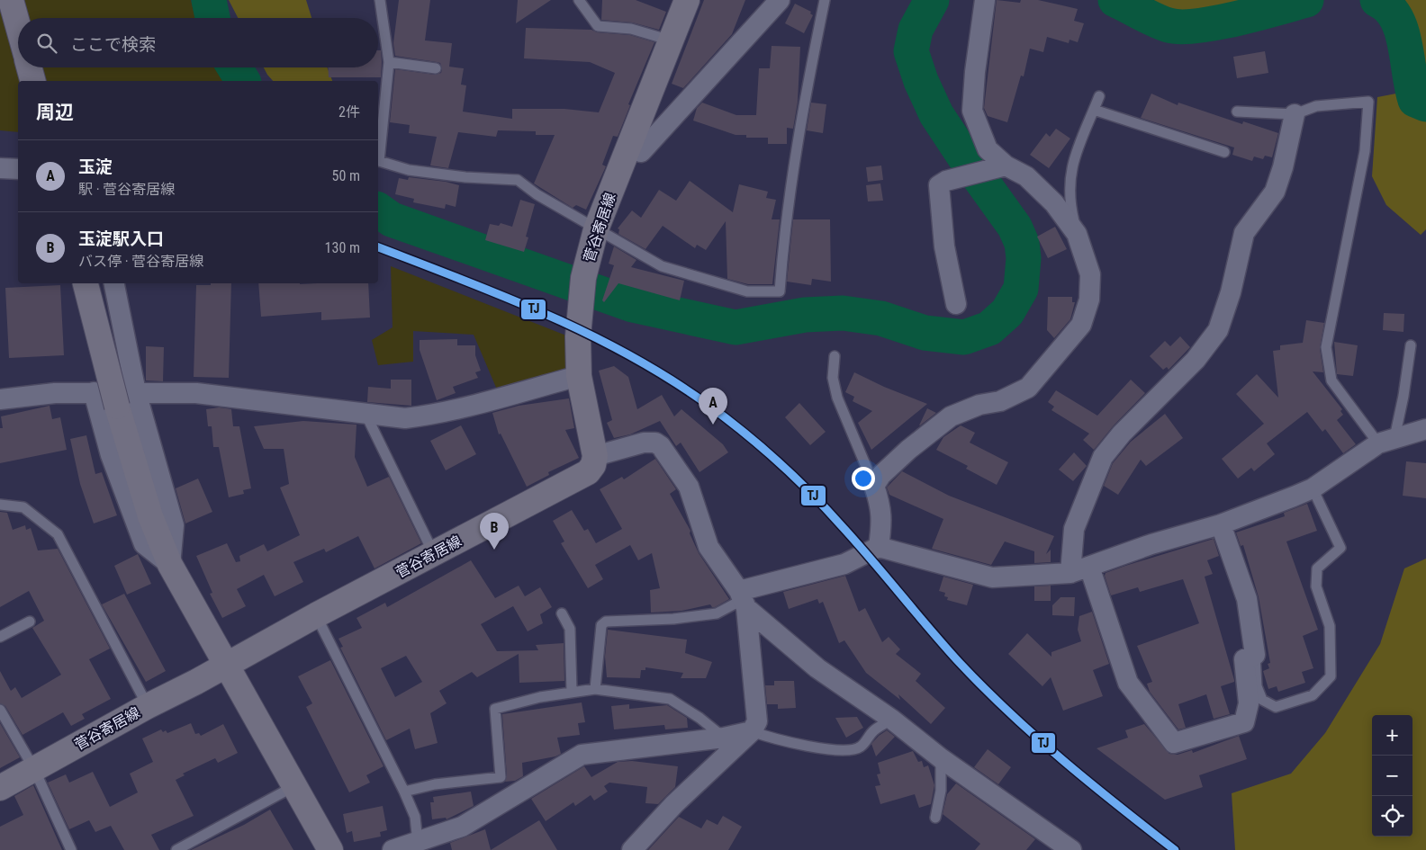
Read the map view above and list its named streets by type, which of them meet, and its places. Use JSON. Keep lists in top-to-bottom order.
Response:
{
  "streets": {
    "main road": ["菅谷寄居線"]
  },
  "lines": ["transit line TJ"],
  "page": {
    "search": "ここで検索",
    "heading": ["周辺", "2件"],
    "list": [
      {
        "mark": "A",
        "name": "玉淀",
        "note": "駅 · 菅谷寄居線",
        "value": "50 m"
      },
      {
        "mark": "B",
        "name": "玉淀駅入口",
        "note": "バス停 · 菅谷寄居線",
        "value": "130 m"
      }
    ],
    "pins": ["A", "B"],
    "map_buttons": ["+", "−"]
  }
}
